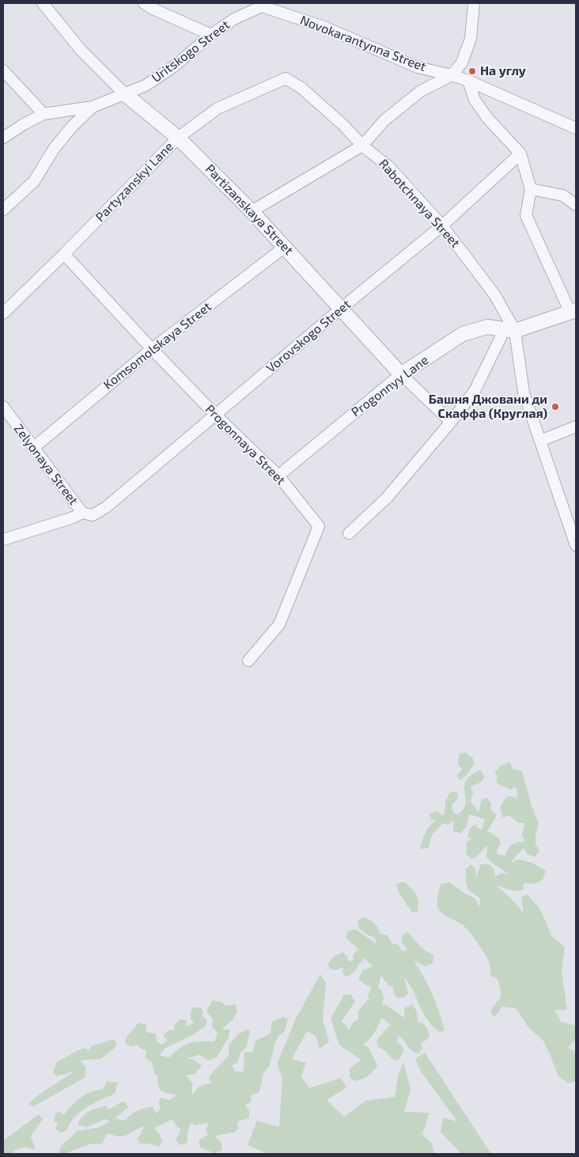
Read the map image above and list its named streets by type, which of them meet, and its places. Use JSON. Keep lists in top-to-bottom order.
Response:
{
  "streets": {
    "street": [
      "Novokarantynna Street",
      "Uritskogo Street",
      "Partyzanskyi Lane",
      "Rabotchnaya Street",
      "Partizanskaya Street",
      "Vorovskogo Street",
      "Komsomolskaya Street",
      "Progonnyy Lane",
      "Progonnaya Street",
      "Zelyonaya Street"
    ]
  },
  "crossings": [
    ["Novokarantynna Street", "Uritskogo Street"],
    ["Uritskogo Street", "Partizanskaya Street"],
    ["Partyzanskyi Lane", "Rabotchnaya Street"],
    ["Partyzanskyi Lane", "Partizanskaya Street"],
    ["Partyzanskyi Lane", "Progonnaya Street"],
    ["Rabotchnaya Street", "Vorovskogo Street"],
    ["Rabotchnaya Street", "Progonnyy Lane"],
    ["Partizanskaya Street", "Vorovskogo Street"],
    ["Partizanskaya Street", "Komsomolskaya Street"],
    ["Partizanskaya Street", "Progonnyy Lane"],
    ["Vorovskogo Street", "Progonnaya Street"],
    ["Vorovskogo Street", "Zelyonaya Street"],
    ["Komsomolskaya Street", "Progonnaya Street"],
    ["Komsomolskaya Street", "Zelyonaya Street"],
    ["Progonnyy Lane", "Progonnaya Street"]
  ],
  "places": ["На углу", "Башня Джовани ди Скаффа (Круглая)"]
}
